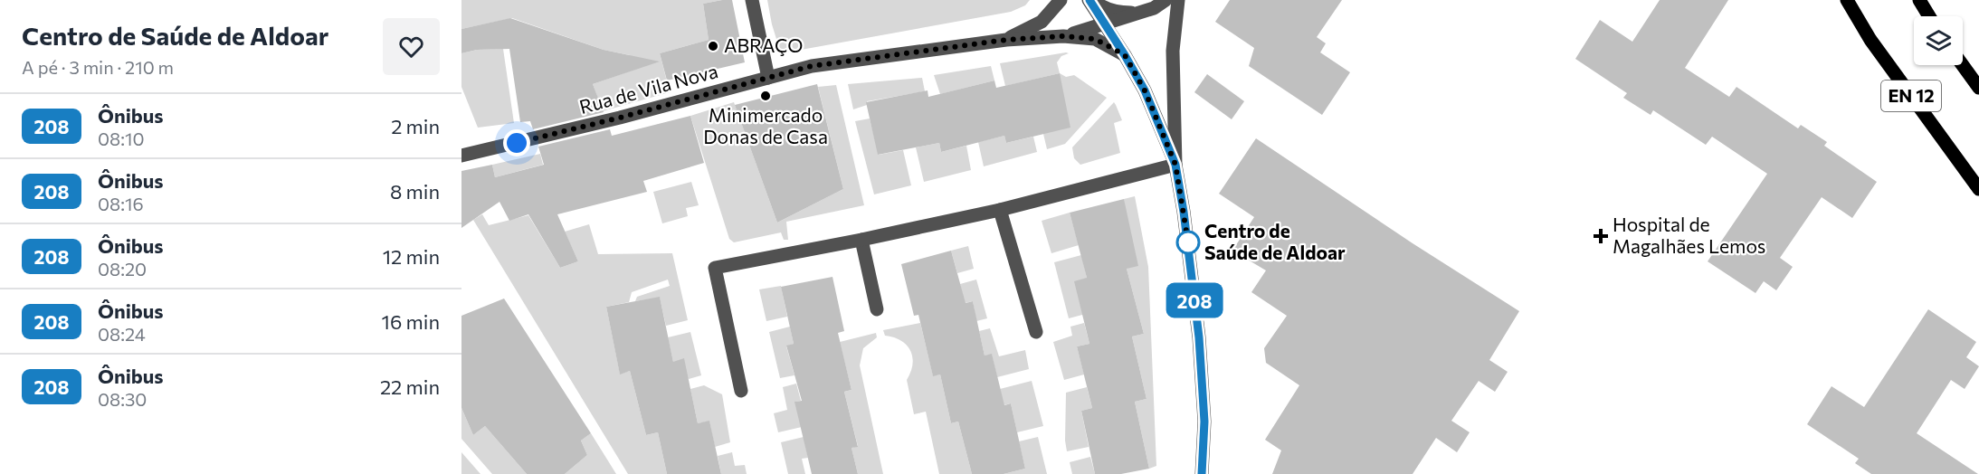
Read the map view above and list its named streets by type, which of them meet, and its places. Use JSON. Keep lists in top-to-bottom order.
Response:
{
  "streets": {
    "main road": ["EN 12"],
    "street": ["Rua de Vila Nova"]
  },
  "places": {
    "other": ["ABRAÇO", "Minimercado Donas de Casa", "Centro de Saúde de Aldoar"],
    "health": ["Hospital de Magalhães Lemos"]
  },
  "lines": ["bus line 208"],
  "page": {
    "heading": ["Centro de Saúde de Aldoar", "A pé · 3 min · 210 m"],
    "on_map": "208",
    "list": [
      {
        "mark": "208",
        "name": "Ônibus",
        "note": "08:10",
        "value": "2 min"
      },
      {
        "mark": "208",
        "name": "Ônibus",
        "note": "08:16",
        "value": "8 min"
      },
      {
        "mark": "208",
        "name": "Ônibus",
        "note": "08:20",
        "value": "12 min"
      },
      {
        "mark": "208",
        "name": "Ônibus",
        "note": "08:24",
        "value": "16 min"
      },
      {
        "mark": "208",
        "name": "Ônibus",
        "note": "08:30",
        "value": "22 min"
      }
    ]
  }
}
